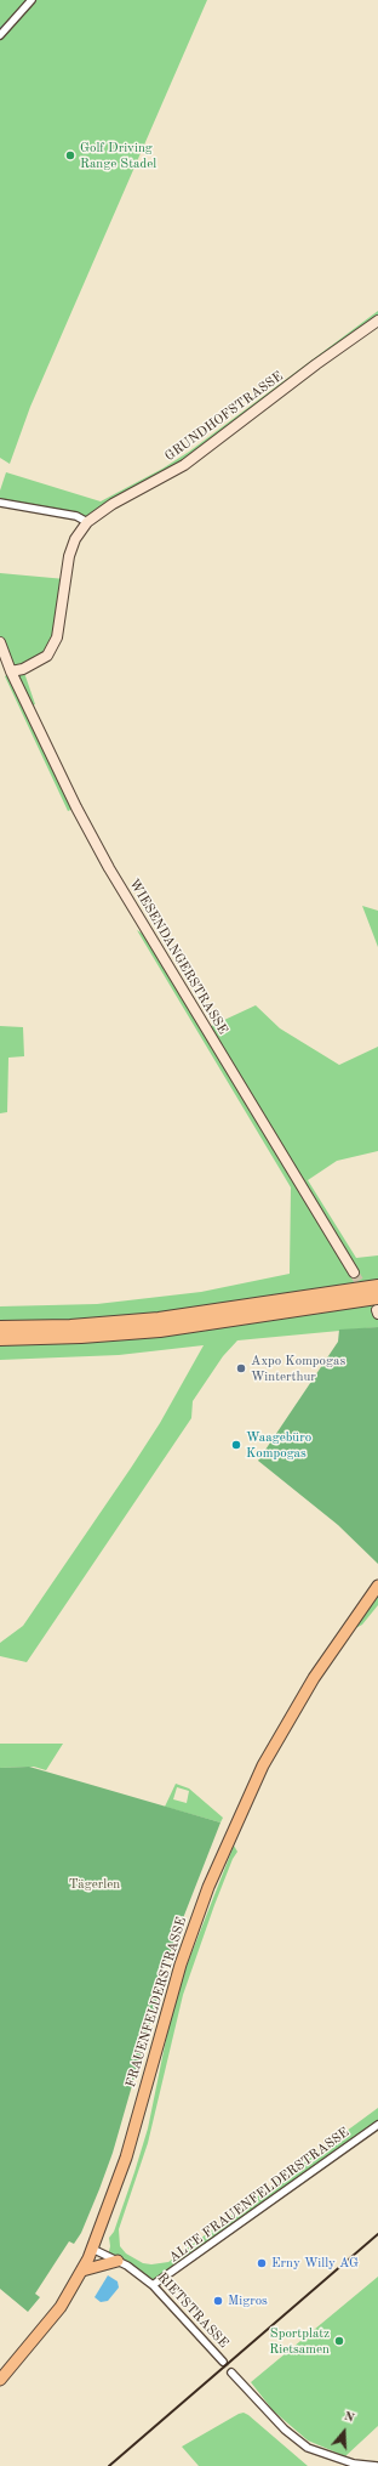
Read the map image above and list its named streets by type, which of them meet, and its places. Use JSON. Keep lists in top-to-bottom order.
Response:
{
  "streets": {
    "main road": ["GRUNDHOFSTRASSE", "WIESENDANGERSTRASSE", "FRAUENFELDERSTRASSE"],
    "street": ["ALTE FRAUENFELDERSTRASSE", "RIETSTRASSE"]
  },
  "crossings": [
    ["GRUNDHOFSTRASSE", "WIESENDANGERSTRASSE"],
    ["FRAUENFELDERSTRASSE", "RIETSTRASSE"],
    ["ALTE FRAUENFELDERSTRASSE", "RIETSTRASSE"]
  ],
  "parks": ["Tägerlen"],
  "places": [
    "Golf Driving Range Stadel",
    "Axpo Kompogas Winterthur",
    "Waagebüro Kompogas",
    "Erny Willy AG",
    "Migros",
    "Sportplatz Rietsamen"
  ],
  "north": "top"
}
